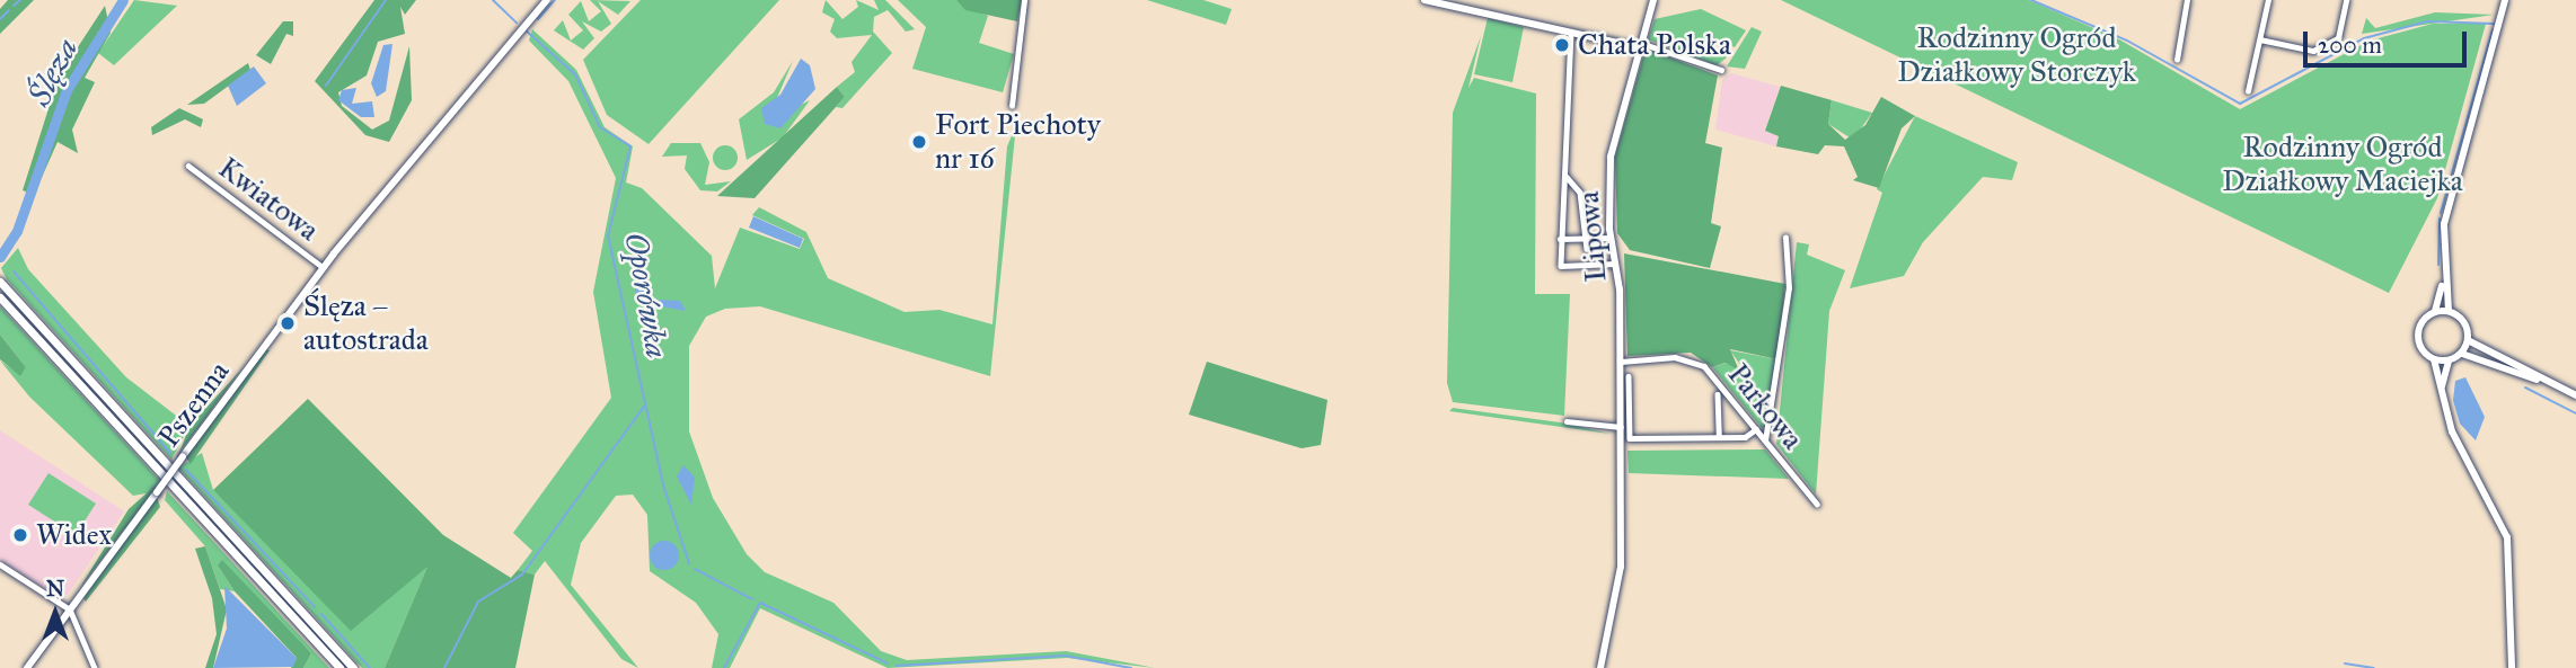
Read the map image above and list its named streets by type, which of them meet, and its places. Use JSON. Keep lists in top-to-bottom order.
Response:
{
  "streets": {
    "street": [
      "Kwiatowa",
      "Lipowa",
      "Pszenna",
      "Parkowa"
    ]
  },
  "crossings": [
    ["Kwiatowa", "Pszenna"],
    ["Lipowa", "Parkowa"]
  ],
  "water": ["Ślęza", "Oporówka"],
  "parks": ["Rodzinny Ogród Działkowy Storczyk", "Rodzinny Ogród Działkowy Maciejka"],
  "places": [
    "Chata Polska",
    "Fort Piechoty nr 16",
    "Ślęza – autostrada",
    "Widex"
  ],
  "scale_bar": "200 m",
  "north": "top"
}
